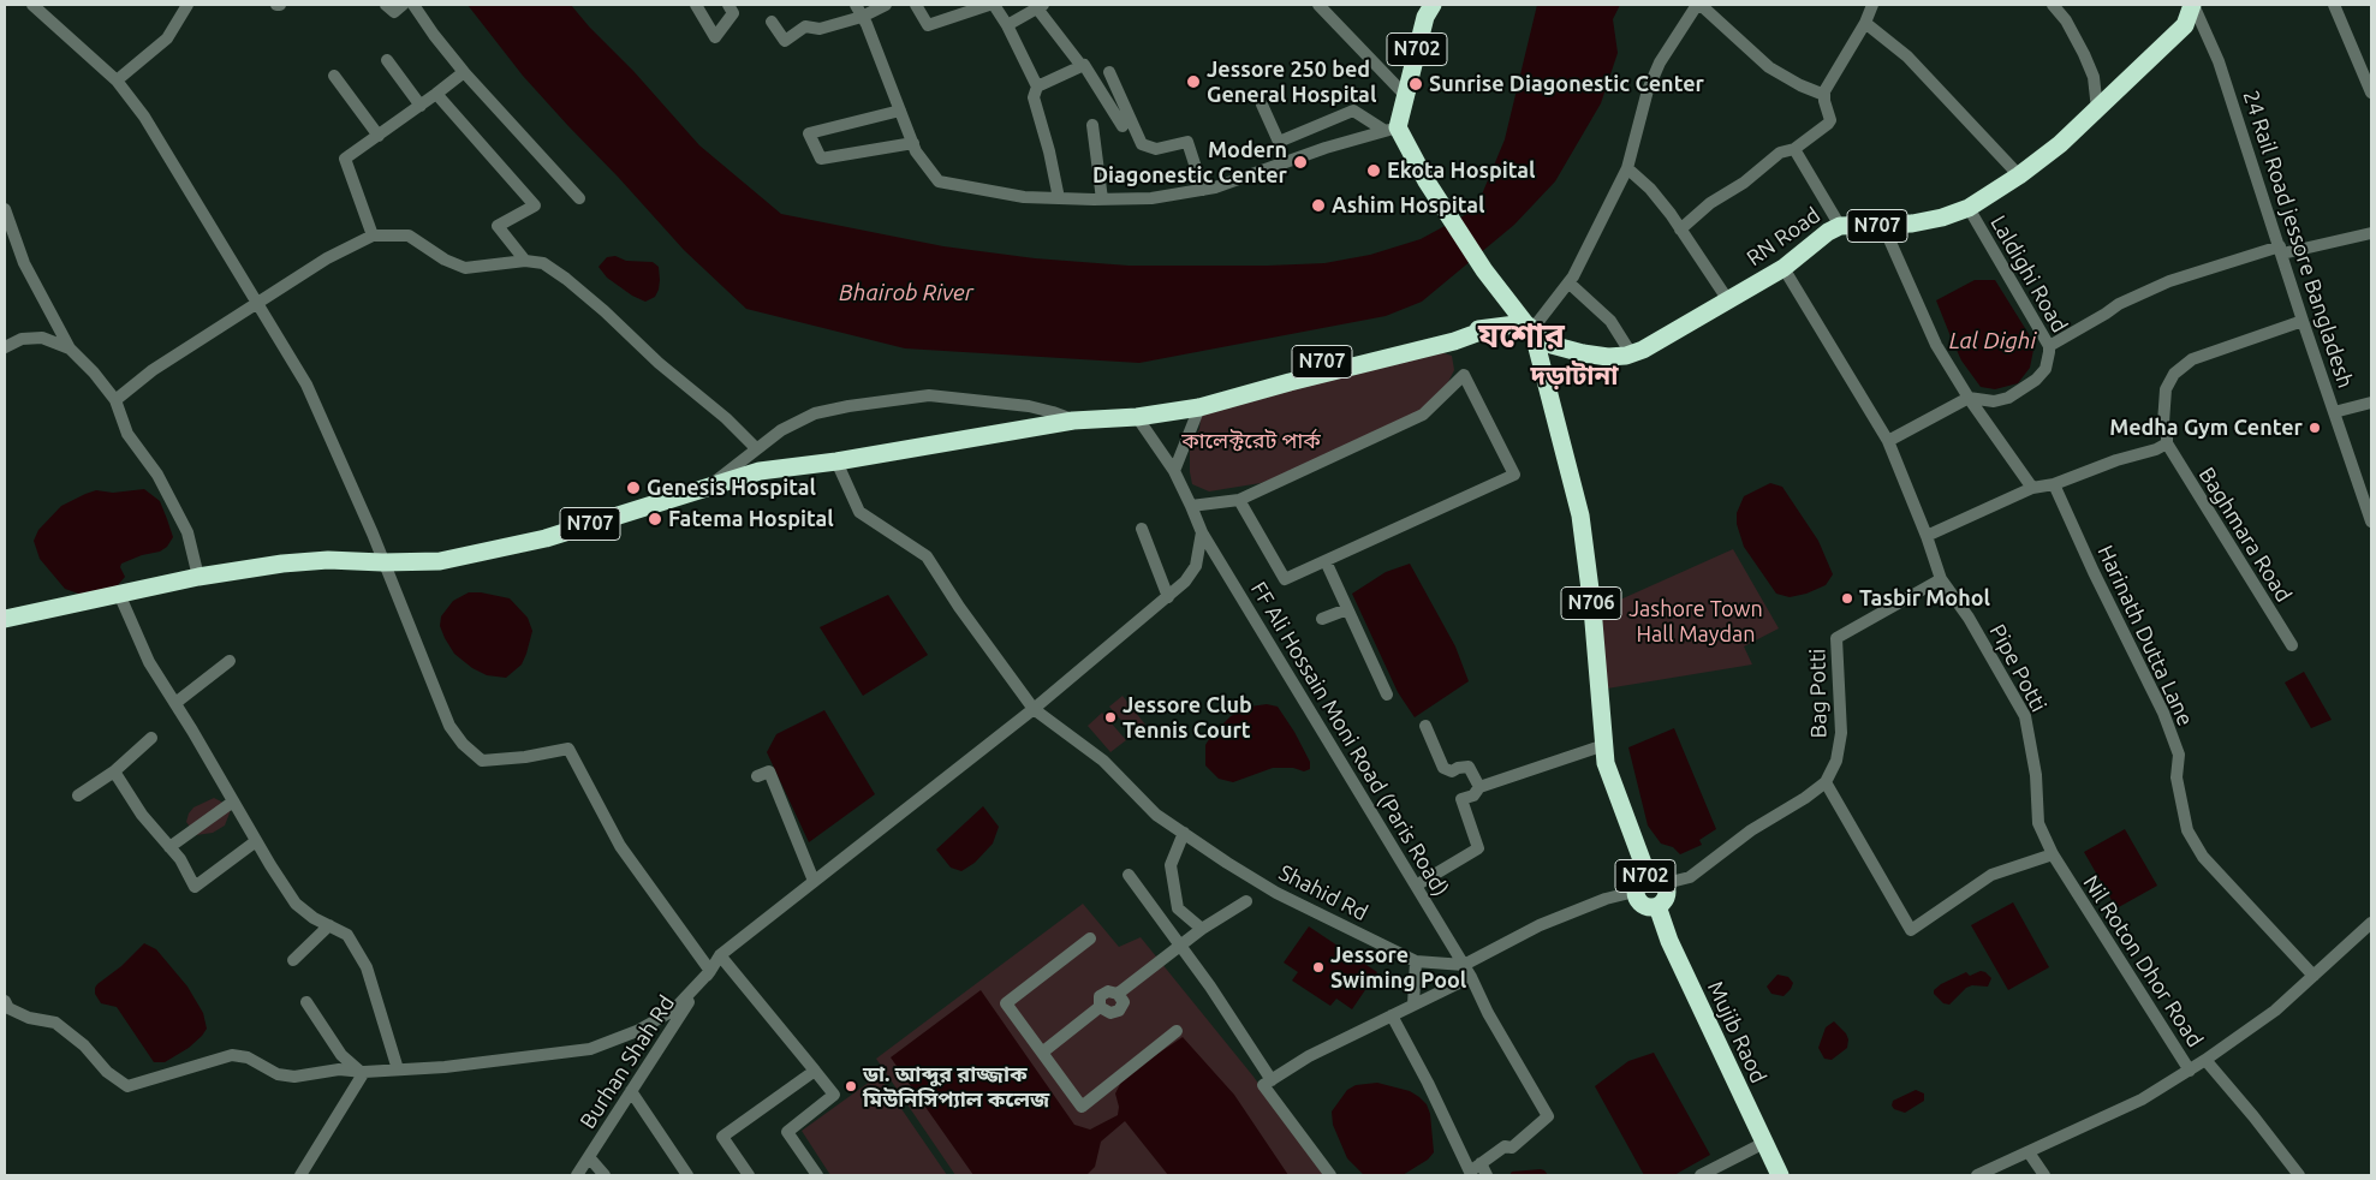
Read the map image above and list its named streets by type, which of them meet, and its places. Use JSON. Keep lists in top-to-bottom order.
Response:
{
  "streets": {
    "highway": [
      "N702",
      "N707",
      "RN Road",
      "N706",
      "Mujib Raod"
    ],
    "street": [
      "24 Rail Road jessore Bangladesh",
      "Laldighi Road",
      "Baghmara Road",
      "Harinath Dutta Lane",
      "Pipe Potti",
      "Bag Potti",
      "FF Ali Hossain Moni Road (Paris Road)",
      "Shahid Rd",
      "Nil Roton Dhor Road",
      "Burhan Shah Rd"
    ]
  },
  "crossings": [
    ["N702", "N706"],
    ["N702", "Mujib Raod"],
    ["N707", "RN Road"],
    ["N707", "N706"],
    ["N707", "FF Ali Hossain Moni Road (Paris Road)"],
    ["N707", "Shahid Rd"],
    ["RN Road", "24 Rail Road jessore Bangladesh"],
    ["RN Road", "Laldighi Road"],
    ["RN Road", "N706"],
    ["RN Road", "Pipe Potti"],
    ["N706", "Mujib Raod"],
    ["Pipe Potti", "Bag Potti"],
    ["Pipe Potti", "Nil Roton Dhor Road"],
    ["FF Ali Hossain Moni Road (Paris Road)", "Shahid Rd"]
  ],
  "districts": ["যশোর", "দড়াটানা"],
  "water": ["Bhairob River", "Lal Dighi"],
  "parks": ["কালেক্টরেট পার্ক", "Jashore Town Hall Maydan"],
  "places": [
    "Jessore 250 bed General Hospital",
    "Sunrise Diagonestic Center",
    "Modern Diagonestic Center",
    "Ekota Hospital",
    "Ashim Hospital",
    "Medha Gym Center",
    "Genesis Hospital",
    "Fatema Hospital",
    "Tasbir Mohol",
    "Jessore Club Tennis Court",
    "Jessore Swiming Pool",
    "ডা. আব্দুর রাজ্জাক মিউনিসিপ্যাল কলেজ"
  ]
}
